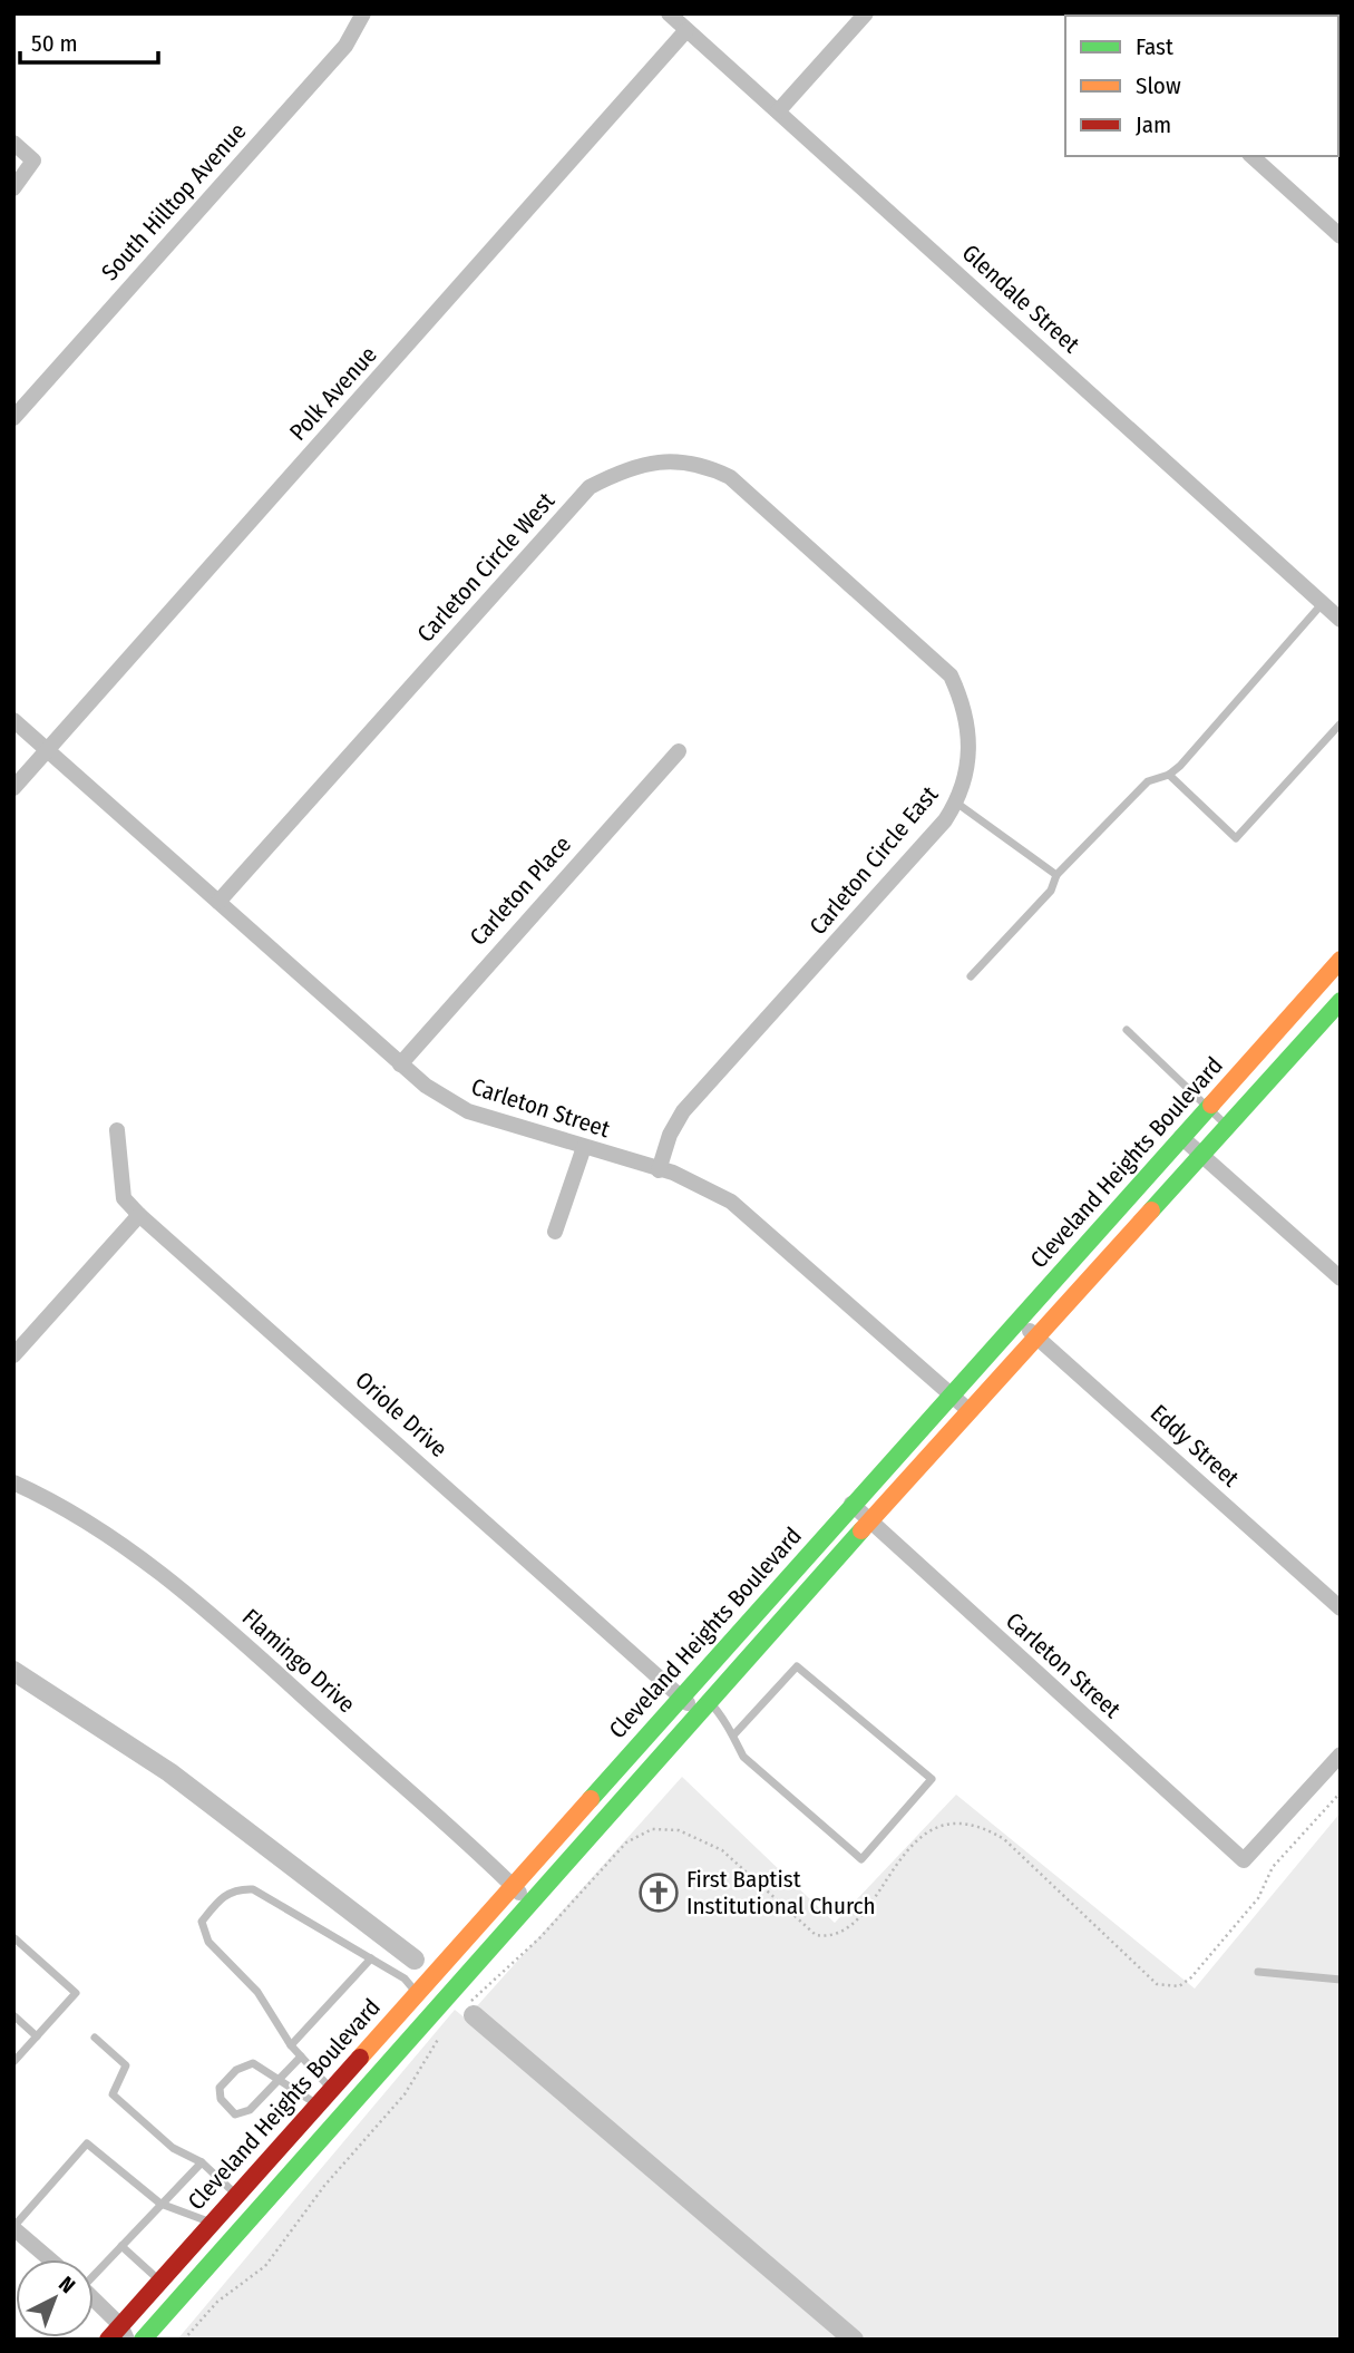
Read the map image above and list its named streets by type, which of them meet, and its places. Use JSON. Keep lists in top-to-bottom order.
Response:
{
  "streets": {
    "street": [
      "South Hilltop Avenue",
      "Glendale Street",
      "Polk Avenue",
      "Carleton Circle West",
      "Carleton Circle East",
      "Carleton Place",
      "Carleton Street",
      "Cleveland Heights Boulevard",
      "Oriole Drive",
      "Eddy Street",
      "Flamingo Drive"
    ]
  },
  "crossings": [
    ["Glendale Street", "Polk Avenue"],
    ["Polk Avenue", "Carleton Street"],
    ["Carleton Circle West", "Carleton Circle East"],
    ["Carleton Circle West", "Carleton Street"],
    ["Carleton Circle East", "Carleton Street"],
    ["Carleton Place", "Carleton Street"],
    ["Carleton Street", "Cleveland Heights Boulevard"],
    ["Cleveland Heights Boulevard", "Oriole Drive"],
    ["Cleveland Heights Boulevard", "Eddy Street"],
    ["Cleveland Heights Boulevard", "Flamingo Drive"]
  ],
  "places": {
    "church": ["First Baptist Institutional Church"]
  },
  "legend": ["Fast", "Slow", "Jam"],
  "scale_bar": "50 m",
  "north": "top right"
}
